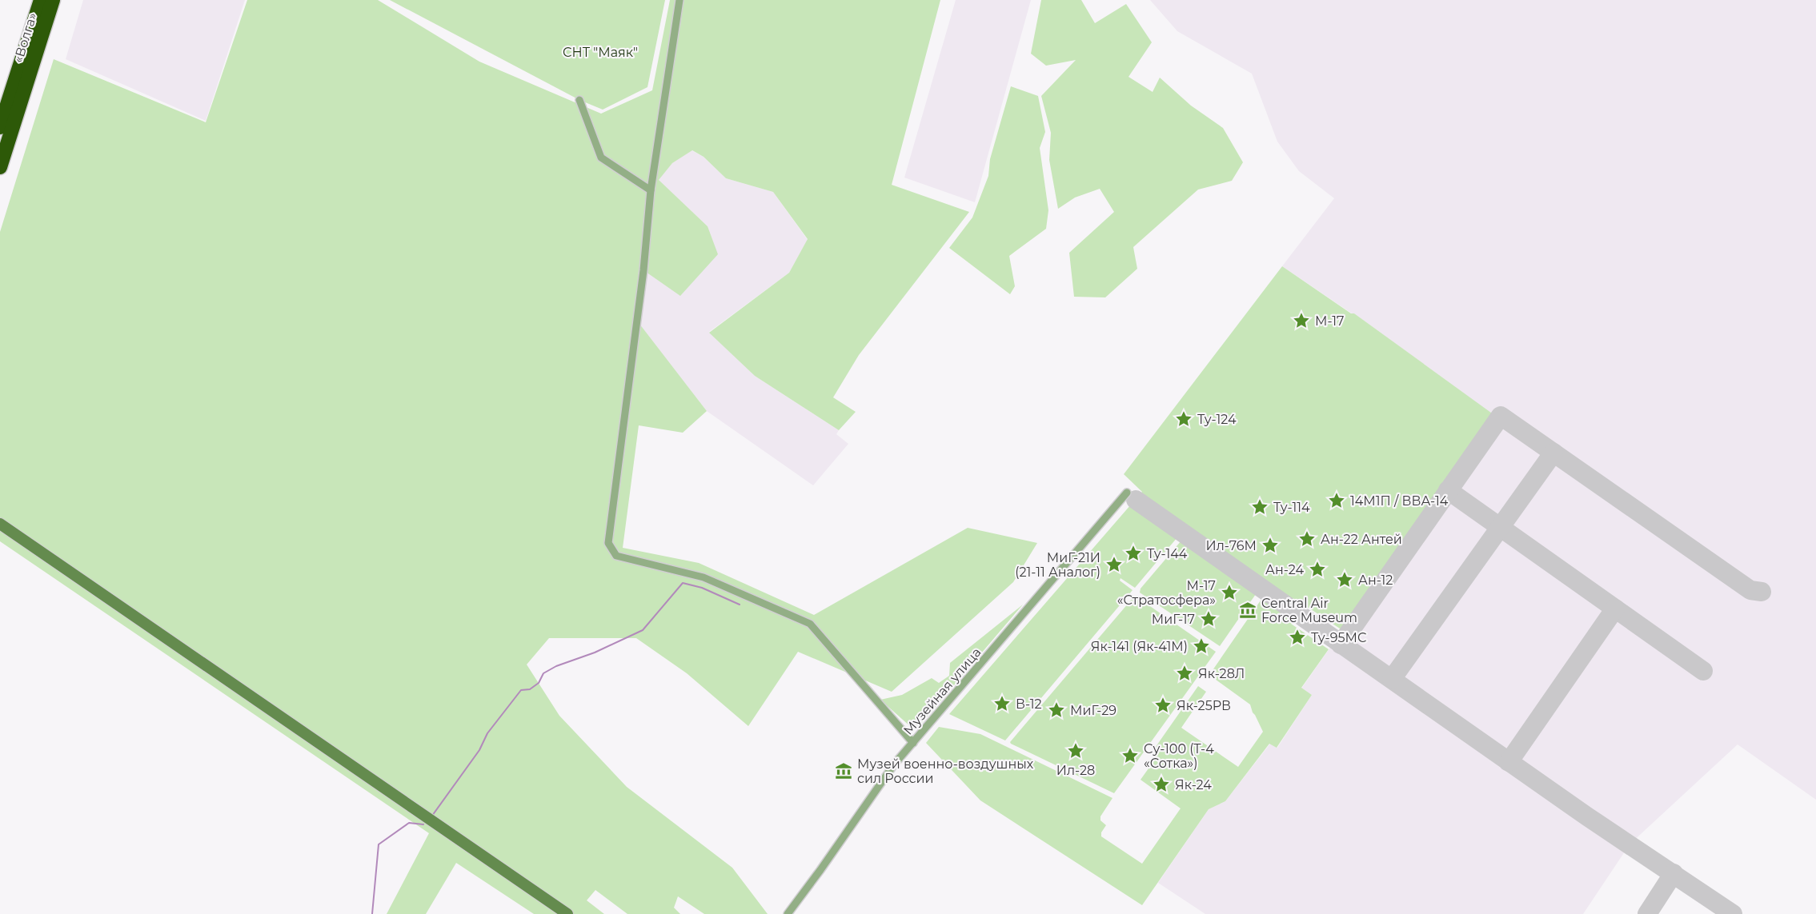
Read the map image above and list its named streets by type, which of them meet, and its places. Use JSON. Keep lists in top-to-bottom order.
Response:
{
  "streets": {
    "highway": ["«Волга»"],
    "street": ["Музейная улица"]
  },
  "parks": ["СНТ \"Маяк\""],
  "places": {
    "place": [
      "М-17",
      "Ту-124",
      "14М1П / ВВА-14",
      "Ту-114",
      "Ан-22 Антей",
      "Ил-76М",
      "Ту-144",
      "МиГ-21И (21-11 Аналог)",
      "Ан-24",
      "Ан-12",
      "М-17 «Стратосфера»",
      "МиГ-17",
      "Ту-95МС",
      "Як-141 (Як-41М)",
      "Як-28Л",
      "В-12",
      "Як-25РВ",
      "МиГ-29",
      "Ил-28",
      "Су-100 (Т-4 «Сотка»)",
      "Як-24"
    ],
    "museum": ["Central Air Force Museum", "Музей военно-воздушных сил России"]
  }
}
